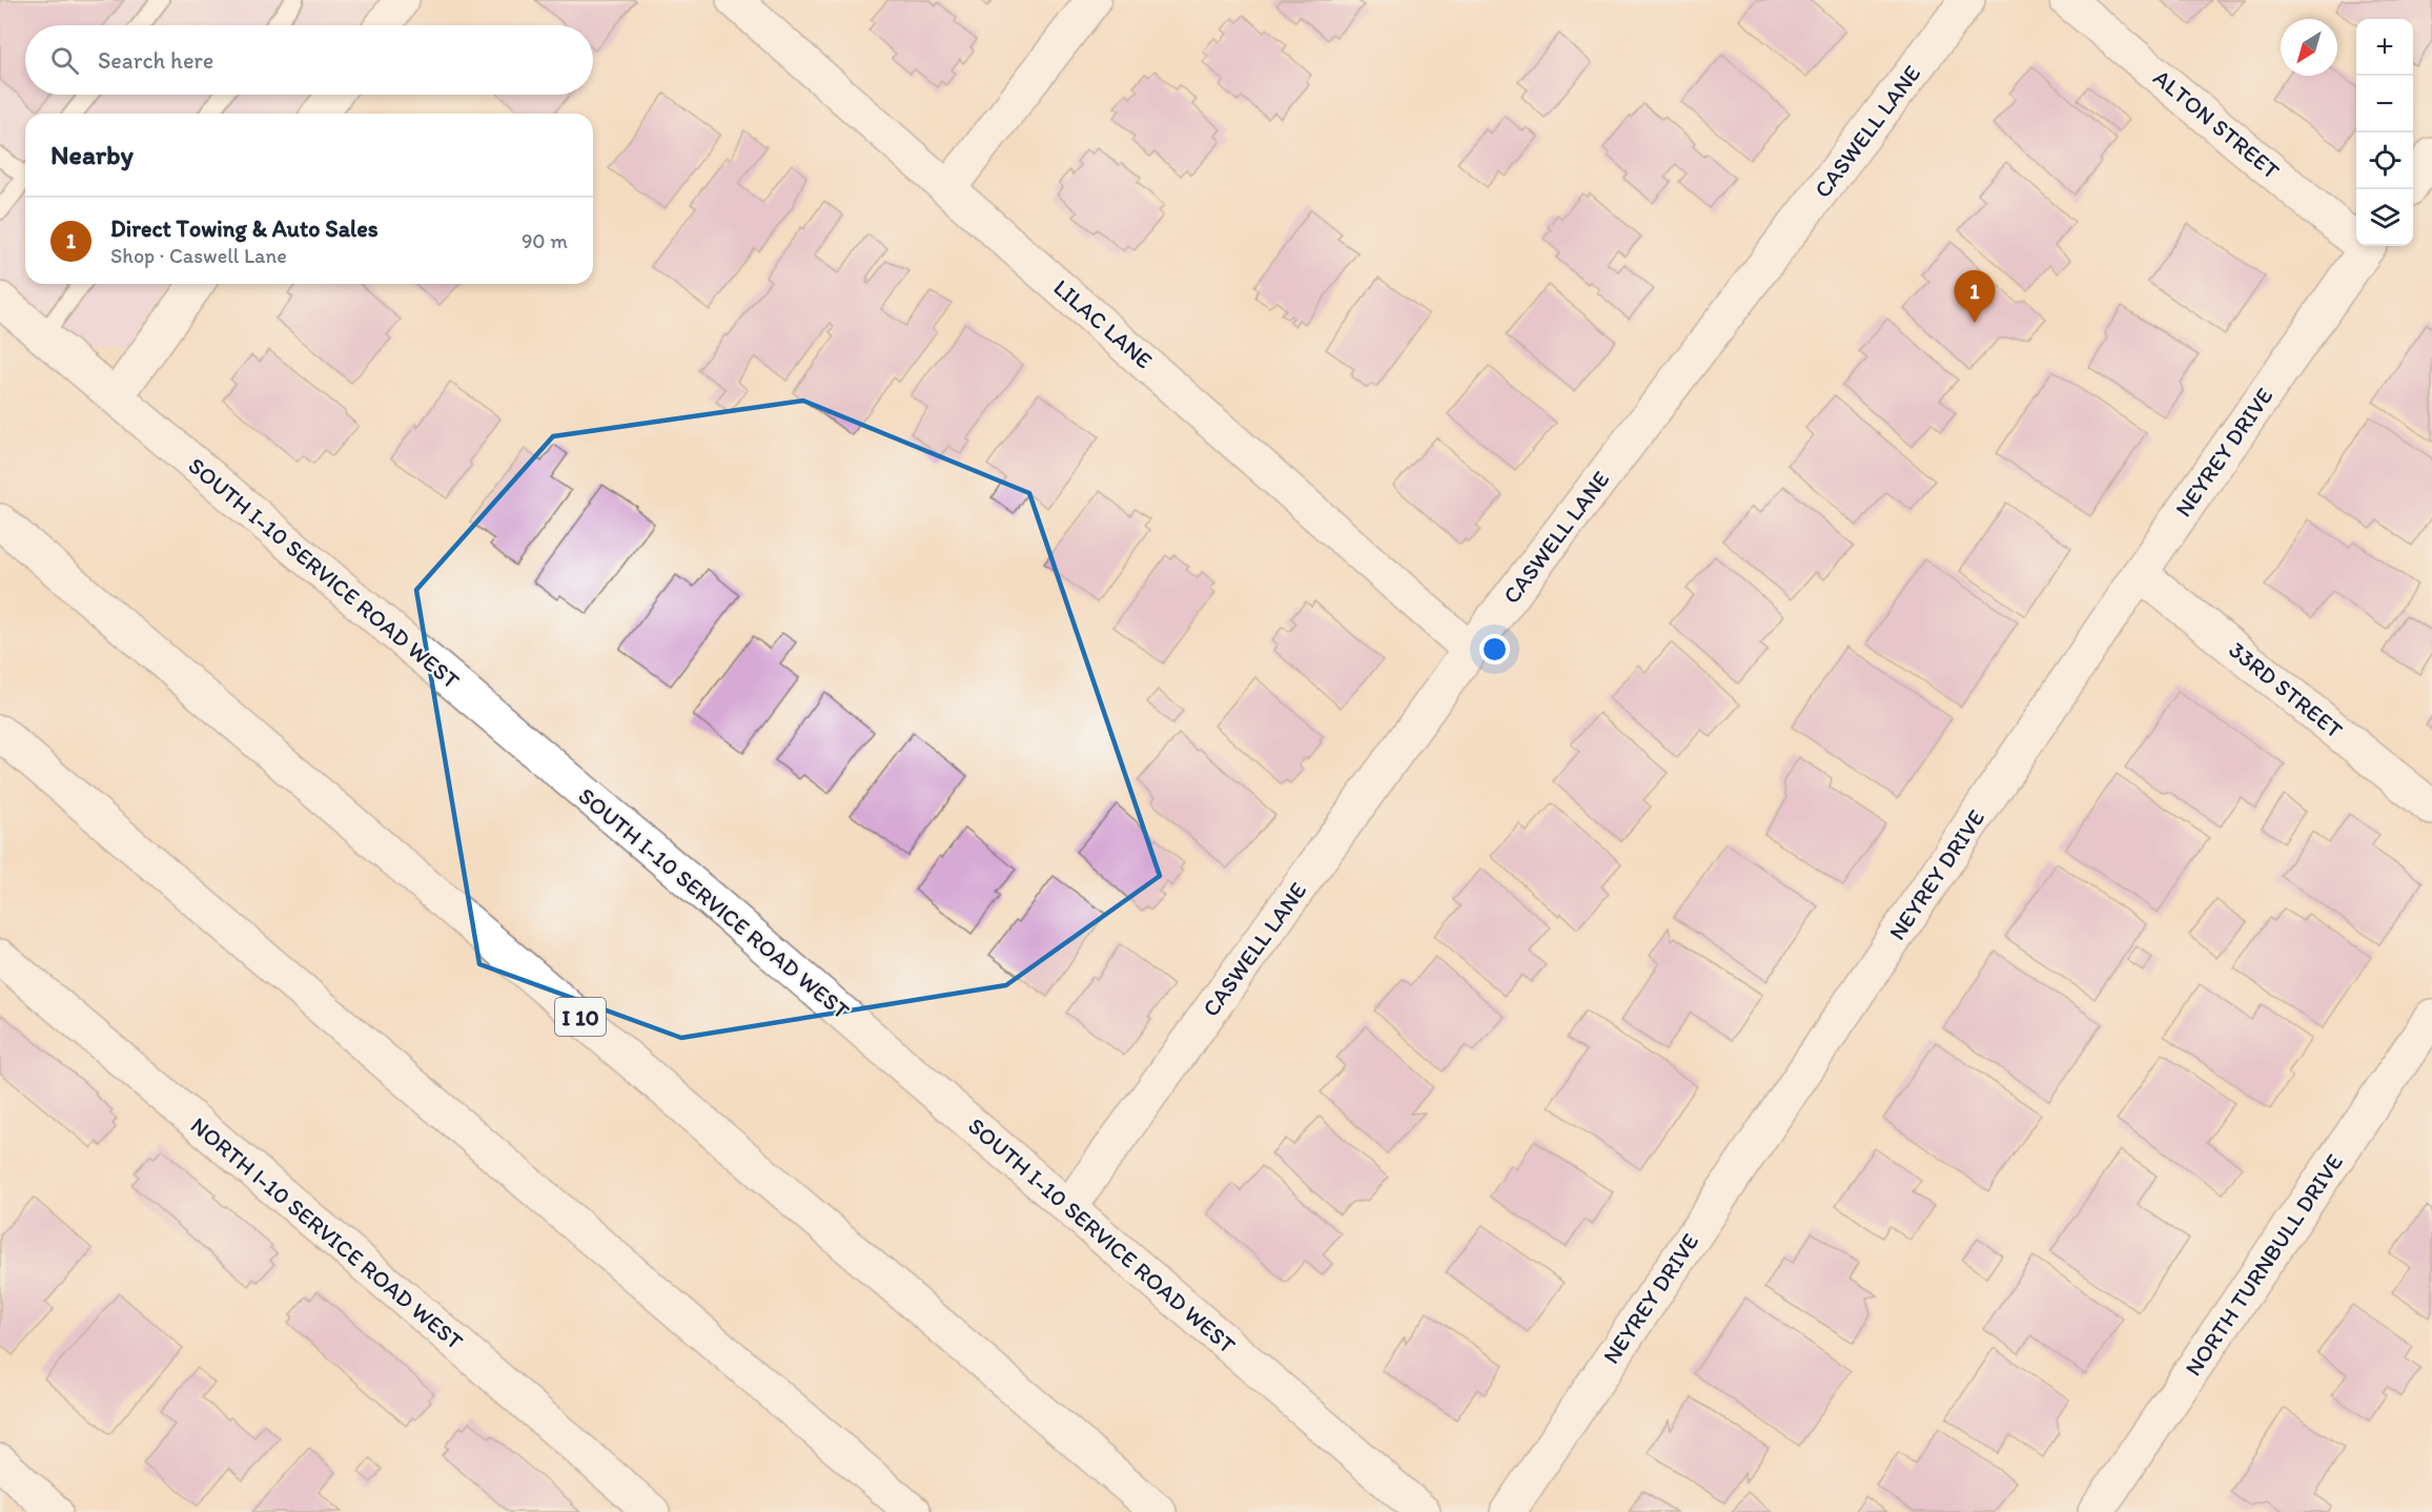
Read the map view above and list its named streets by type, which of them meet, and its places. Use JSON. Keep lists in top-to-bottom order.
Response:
{
  "streets": {
    "main road": [
      "ALTON STREET",
      "CASWELL LANE",
      "LILAC LANE",
      "NEYREY DRIVE",
      "SOUTH I-10 SERVICE ROAD WEST",
      "33RD STREET",
      "I 10",
      "NORTH I-10 SERVICE ROAD WEST",
      "NORTH TURNBULL DRIVE"
    ]
  },
  "crossings": [
    ["CASWELL LANE", "LILAC LANE"],
    ["CASWELL LANE", "SOUTH I-10 SERVICE ROAD WEST"],
    ["NEYREY DRIVE", "33RD STREET"]
  ],
  "north": "bottom left",
  "page": {
    "map_buttons": ["+", "−"],
    "search": "Search here",
    "heading": "Nearby",
    "list": [
      {
        "mark": "1",
        "name": "Direct Towing & Auto Sales",
        "note": "Shop · Caswell Lane",
        "value": "90 m"
      }
    ],
    "pins": "1"
  }
}
